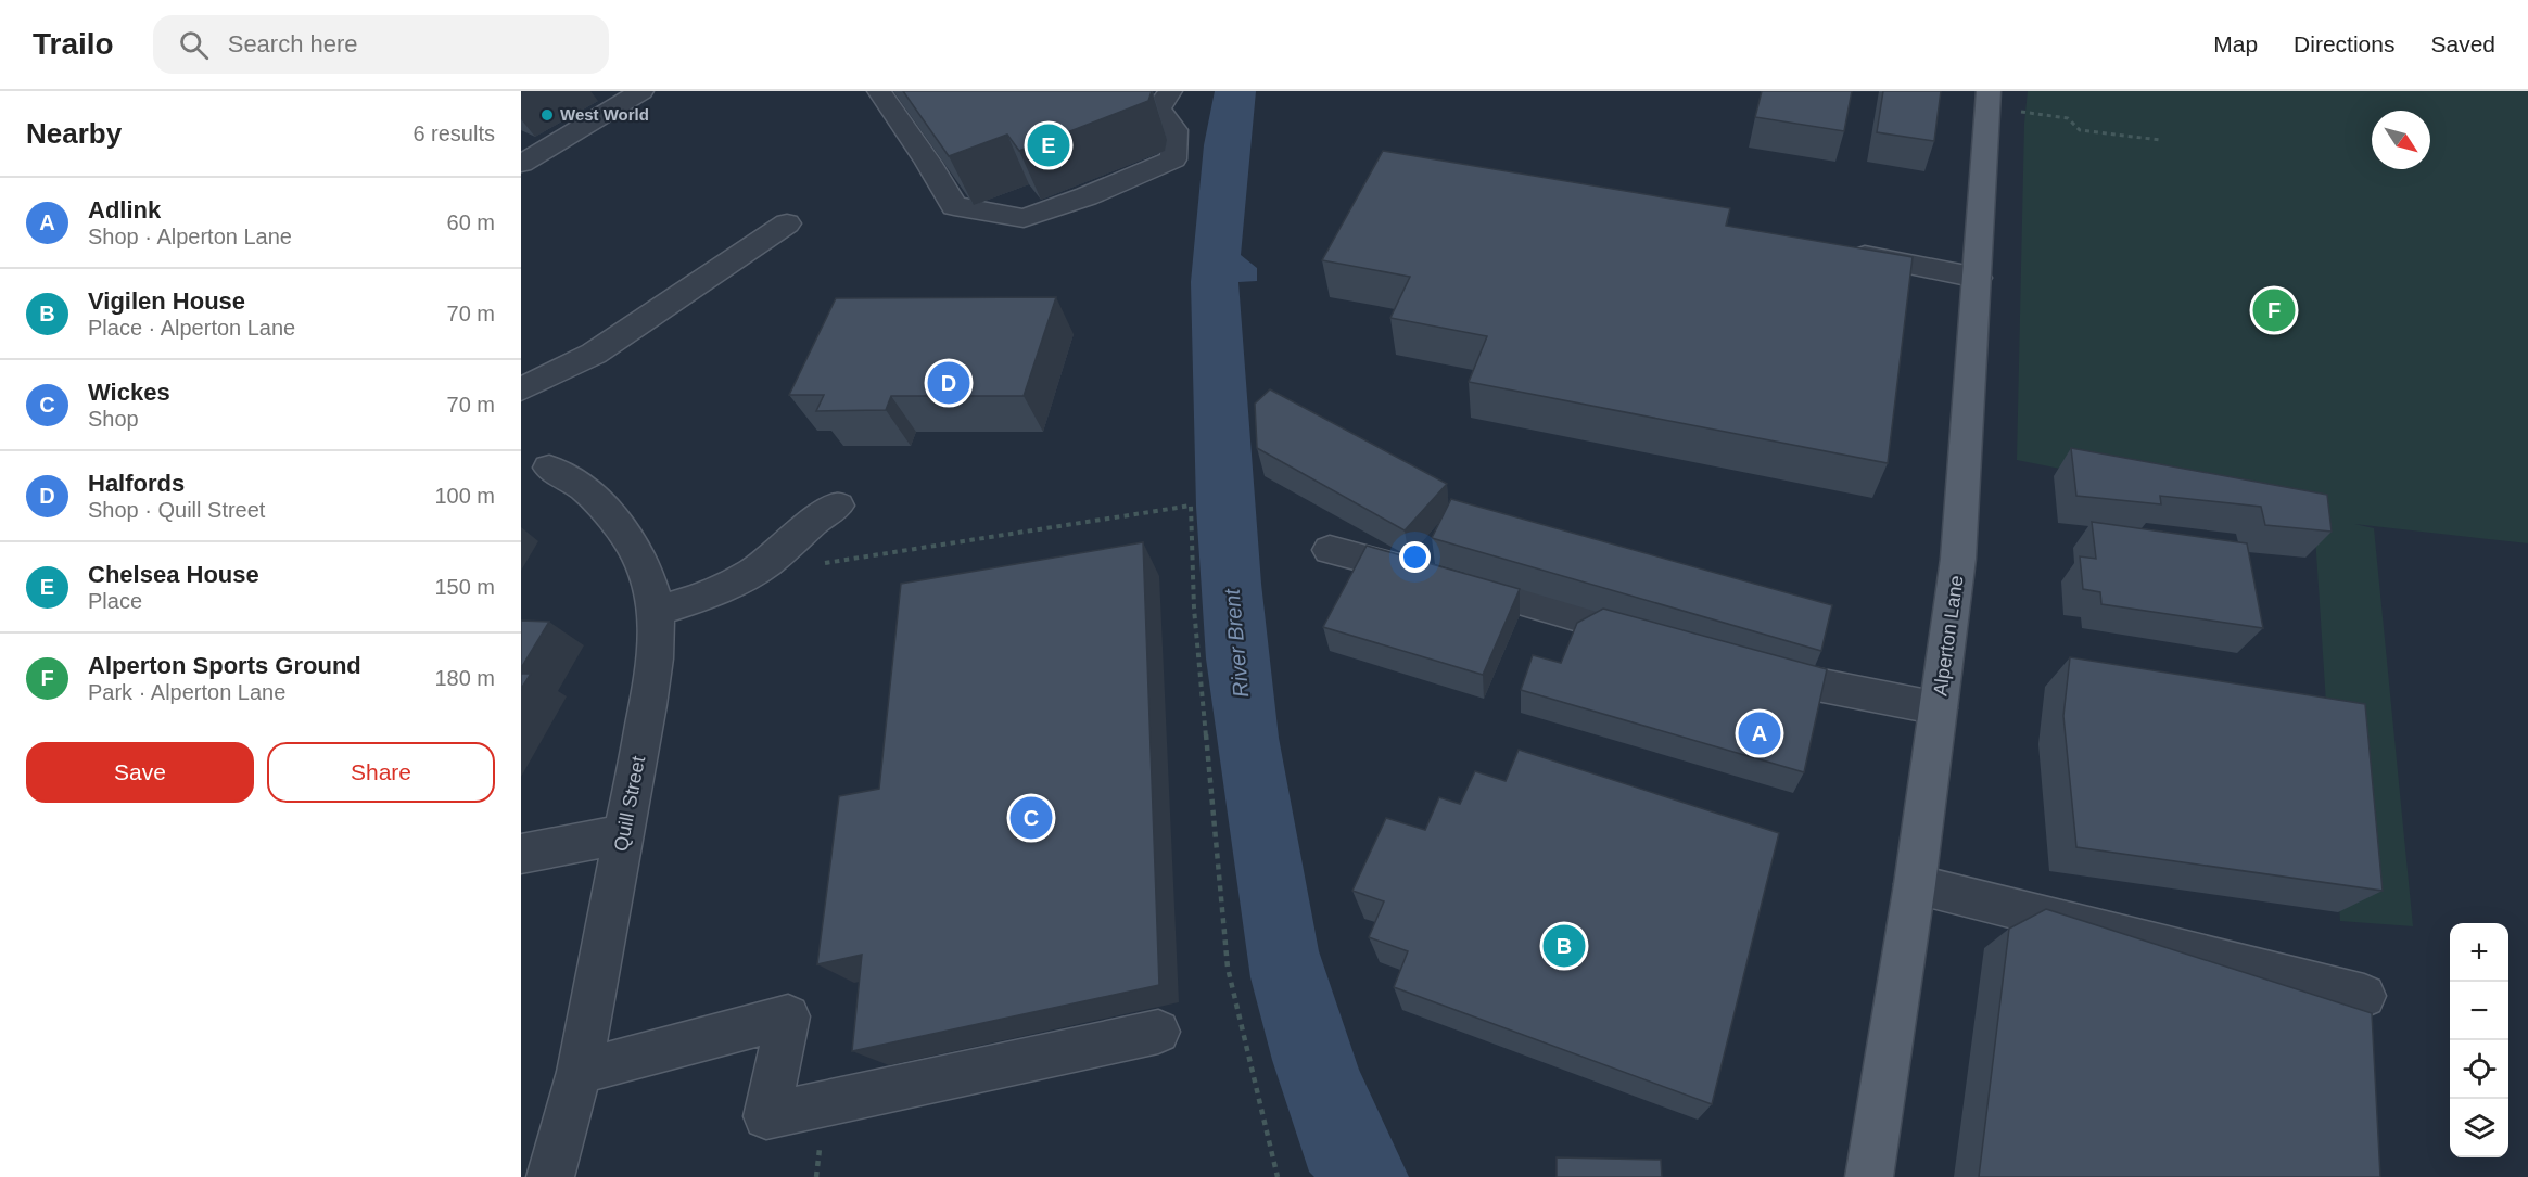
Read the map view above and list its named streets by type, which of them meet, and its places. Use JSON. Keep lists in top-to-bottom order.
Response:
{
  "streets": {
    "main road": ["Alperton Lane"],
    "street": ["Quill Street"]
  },
  "water": ["River Brent"],
  "places": ["West World"],
  "north": "bottom right",
  "page": {
    "header": "Trailo",
    "search": "Search here",
    "nav": ["Map", "Directions", "Saved"],
    "heading": ["Nearby", "6 results"],
    "pins": [
      "E",
      "F",
      "D",
      "A",
      "C",
      "B"
    ],
    "list": [
      {
        "mark": "A",
        "name": "Adlink",
        "note": "Shop · Alperton Lane",
        "value": "60 m"
      },
      {
        "mark": "B",
        "name": "Vigilen House",
        "note": "Place · Alperton Lane",
        "value": "70 m"
      },
      {
        "mark": "C",
        "name": "Wickes",
        "note": "Shop",
        "value": "70 m"
      },
      {
        "mark": "D",
        "name": "Halfords",
        "note": "Shop · Quill Street",
        "value": "100 m"
      },
      {
        "mark": "E",
        "name": "Chelsea House",
        "note": "Place",
        "value": "150 m"
      },
      {
        "mark": "F",
        "name": "Alperton Sports Ground",
        "note": "Park · Alperton Lane",
        "value": "180 m"
      }
    ],
    "buttons": ["Save", "Share"],
    "map_buttons": ["+", "−"]
  }
}
